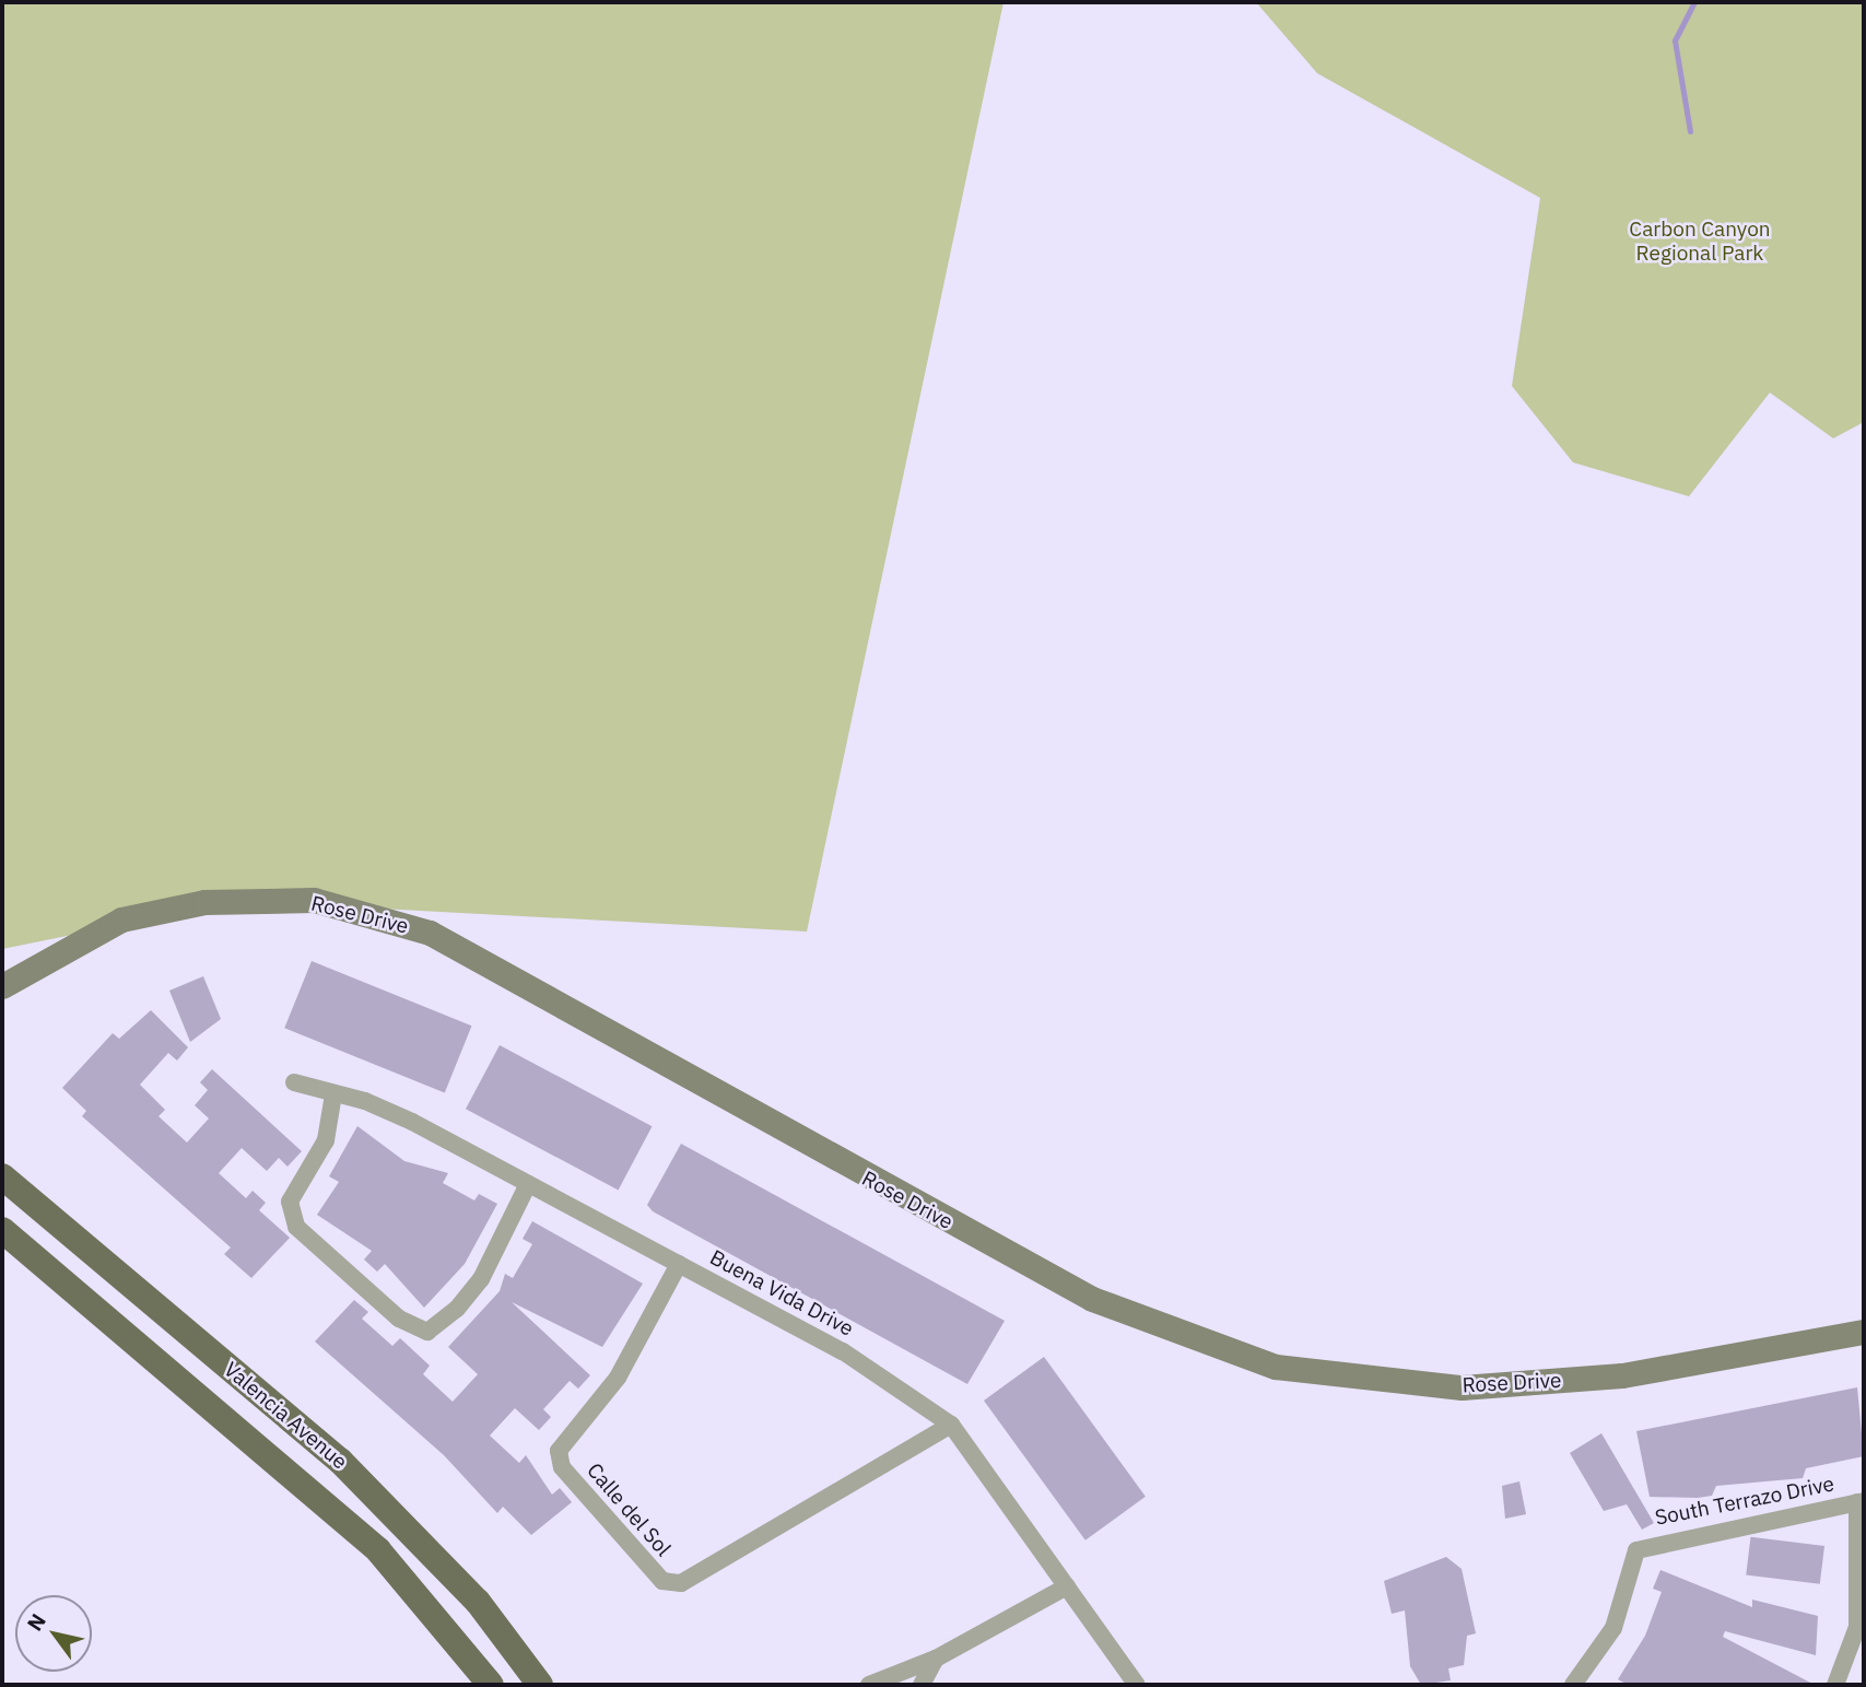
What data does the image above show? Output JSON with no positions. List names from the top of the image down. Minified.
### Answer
{"streets":{"main road":["Valencia Avenue"],"street":["Rose Drive","Buena Vida Drive","South Terrazo Drive","Calle del Sol"]},"crossings":[["Buena Vida Drive","Calle del Sol"]],"parks":["Carbon Canyon Regional Park"],"north":"top left"}
